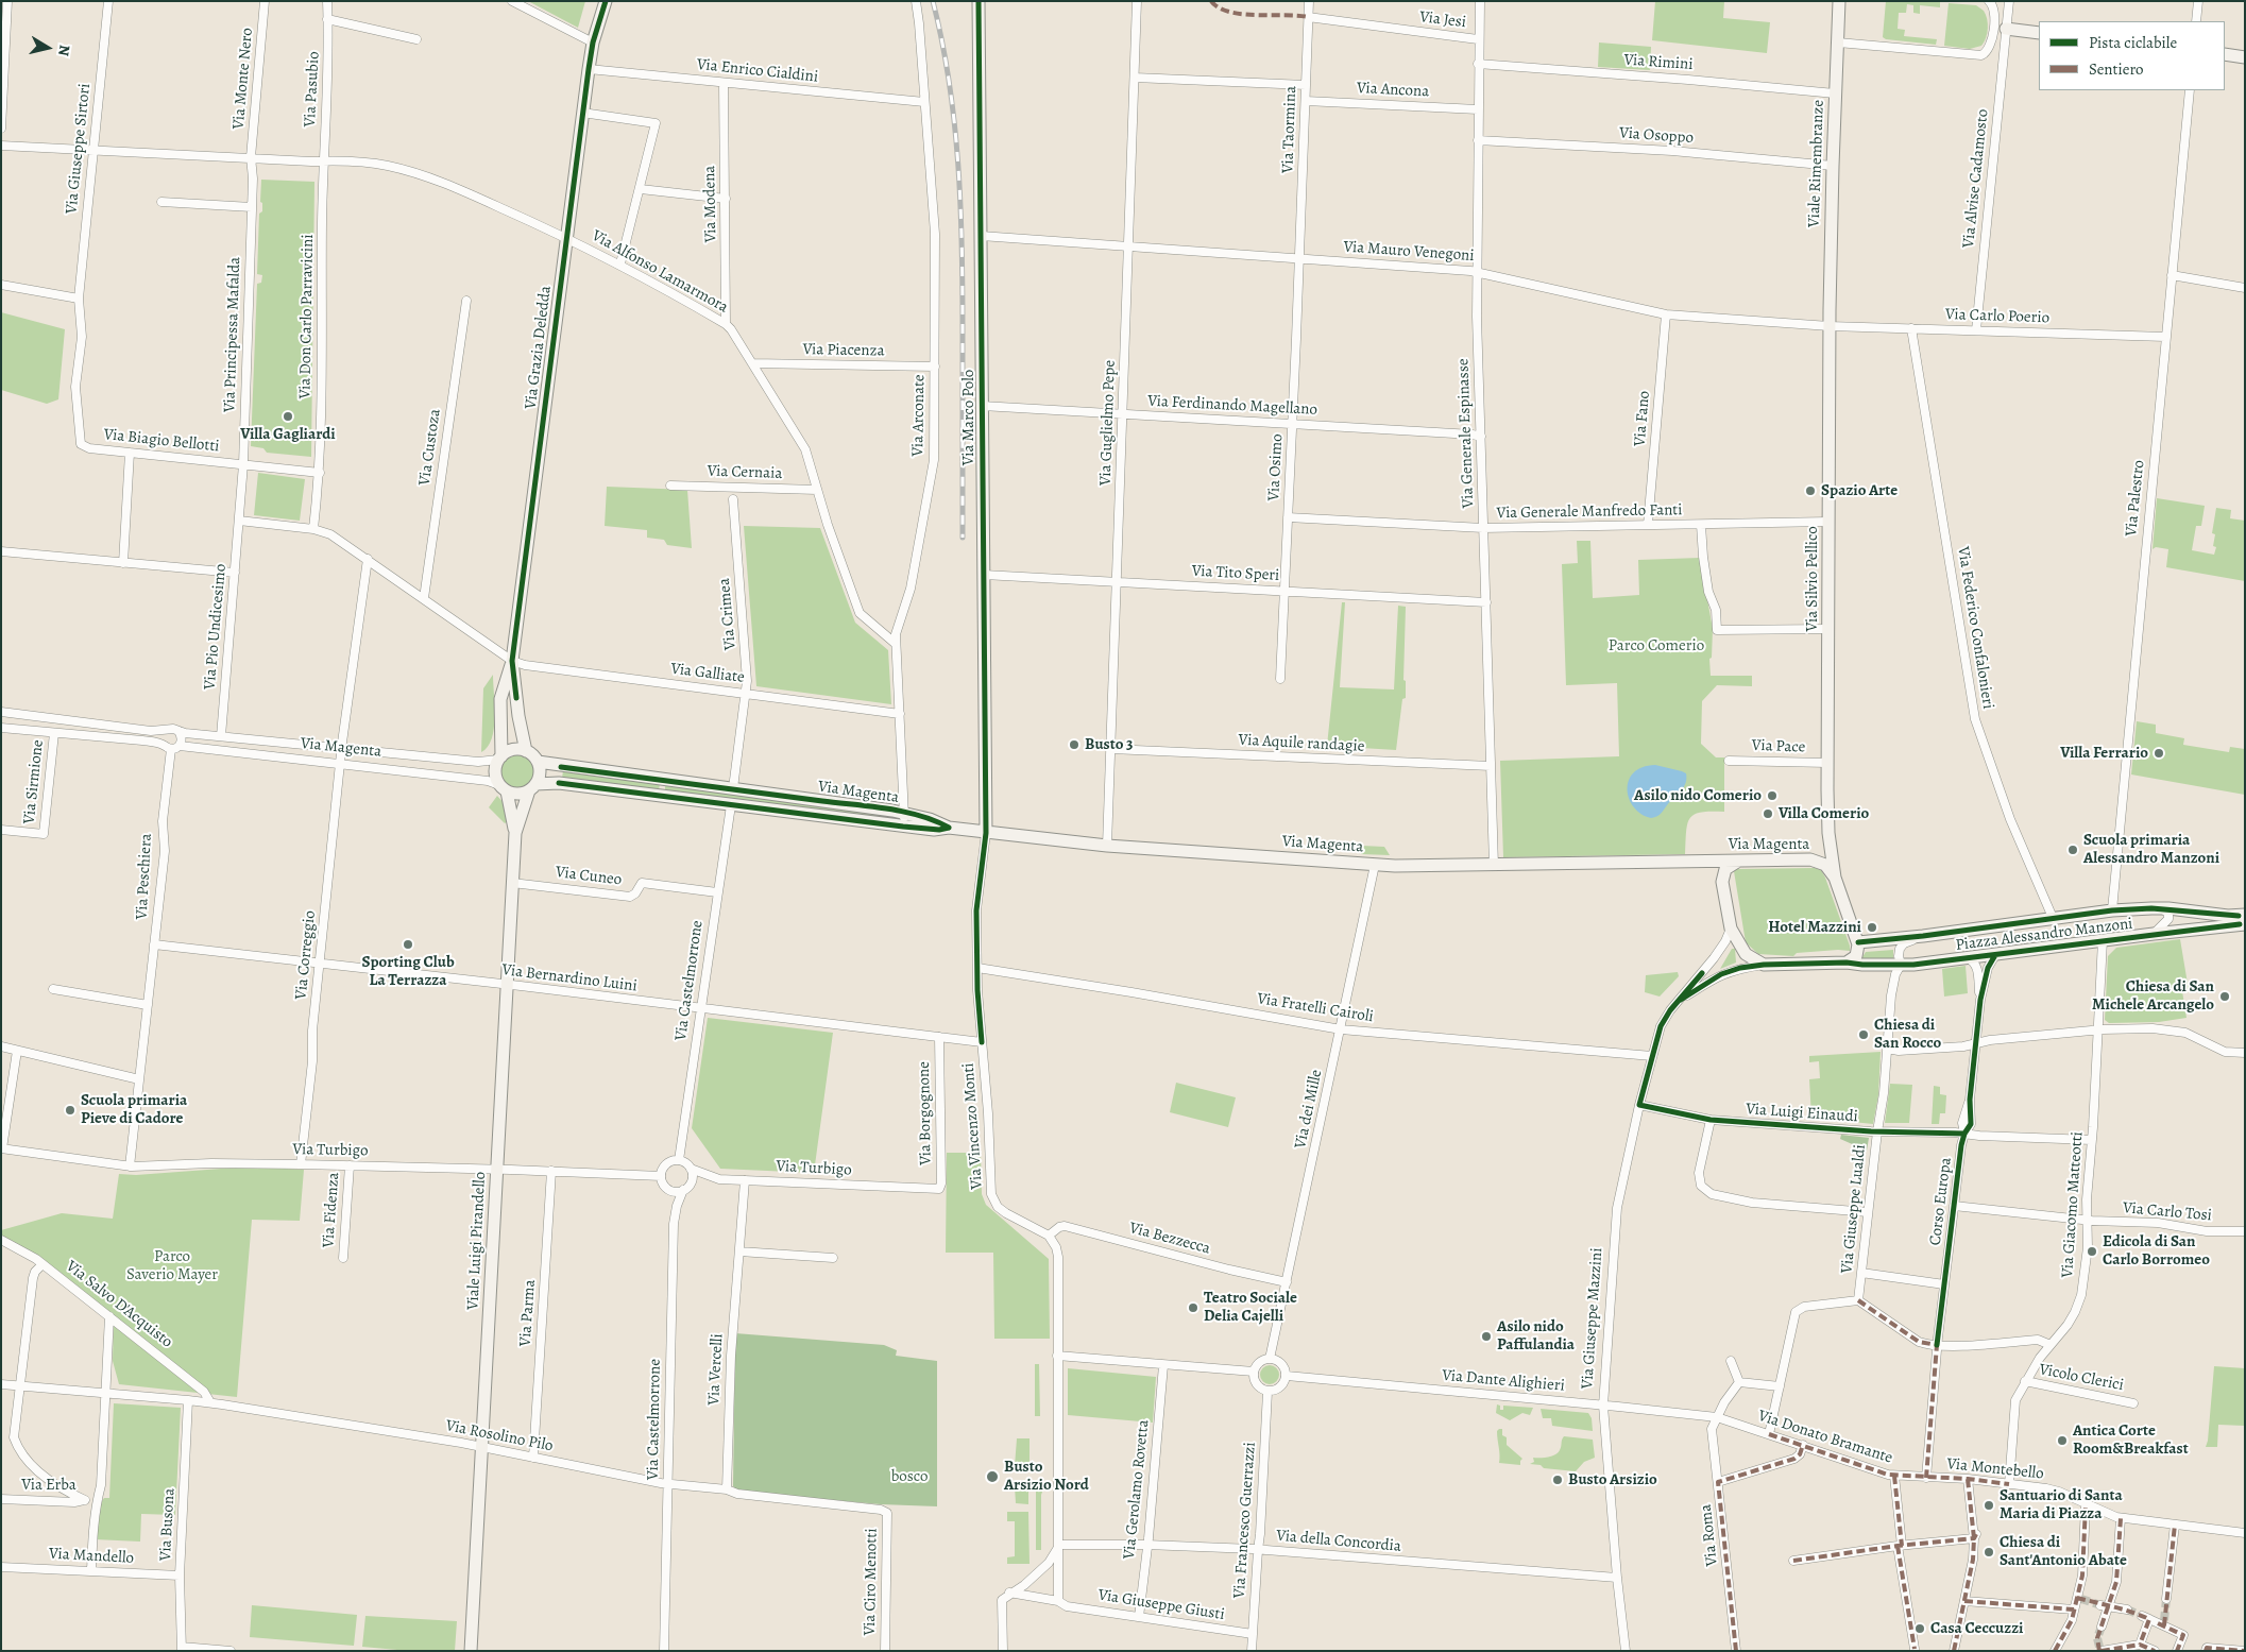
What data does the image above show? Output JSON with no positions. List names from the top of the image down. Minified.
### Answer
{"streets":{"street":["Via Jesi","Via Rimini","Via Enrico Cialdini","Via Monte Nero","Via Pasubio","Via Ancona","Via Taormina","Via Osoppo","Via Giuseppe Sirtori","Viale Rimembranze","Via Alvise Cadamosto","Via Modena","Via Mauro Venegoni","Via Alfonso Lamarmora","Via Don Carlo Parravicini","Via Carlo Poerio","Via Principessa Mafalda","Via Grazia Deledda","Via Piacenza","Via Ferdinando Magellano","Via Arconate","Via Marco Polo","Via Fano","Via Guglielmo Pepe","Via Generale Espinasse","Via Biagio Bellotti","Via Custoza","Via Osimo","Via Cernaia","Via Palestro","Via Generale Manfredo Fanti","Via Tito Speri","Via Silvio Pellico","Via Crimea","Via Pio Undicesimo","Via Federico Confalonieri","Via Galliate","Via Aquile randagie","Via Pace","Via Magenta","Via Sirmione","Via Peschiera","Via Cuneo","Piazza Alessandro Manzoni","Via Correggio","Via Bernardino Luini","Via Castelmorrone","Via Fratelli Cairoli","Via dei Mille","Via Borgognone","Via Luigi Einaudi","Via Vincenzo Monti","Via Turbigo","Corso Europa","Via Giacomo Matteotti","Via Giuseppe Lualdi","Via Fidenza","Via Carlo Tosi","Via Bezzecca","Viale Luigi Pirandello","Via Salvo D'Acquisto","Via Parma","Via Giuseppe Mazzini","Via Vercelli","Vicolo Clerici","Via Dante Alighieri","Via Rosolino Pilo","Via Donato Bramante","Via Montebello","Via Erba","Via Gerolamo Rovetta","Via Francesco Guerrazzi","Via Busona","Via Roma","Via della Concordia","Via Mandello","Via Ciro Menotti","Via Giuseppe Giusti"]},"crossings":[["Via Jesi","Via Taormina"],["Via Jesi","Via Generale Espinasse"],["Via Rimini","Viale Rimembranze"],["Via Rimini","Via Generale Espinasse"],["Via Enrico Cialdini","Via Modena"],["Via Enrico Cialdini","Via Grazia Deledda"],["Via Enrico Cialdini","Via Arconate"],["Via Monte Nero","Via Alfonso Lamarmora"],["Via Monte Nero","Via Principessa Mafalda"],["Via Pasubio","Via Alfonso Lamarmora"],["Via Pasubio","Via Don Carlo Parravicini"],["Via Ancona","Via Taormina"],["Via Ancona","Via Generale Espinasse"],["Via Taormina","Via Mauro Venegoni"],["Via Taormina","Via Osimo"],["Via Osoppo","Viale Rimembranze"],["Via Osoppo","Via Generale Espinasse"],["Via Giuseppe Sirtori","Via Biagio Bellotti"],["Viale Rimembranze","Via Mauro Venegoni"],["Viale Rimembranze","Via Carlo Poerio"],["Viale Rimembranze","Via Silvio Pellico"],["Via Alvise Cadamosto","Via Carlo Poerio"],["Via Modena","Via Alfonso Lamarmora"],["Via Mauro Venegoni","Via Carlo Poerio"],["Via Mauro Venegoni","Via Marco Polo"],["Via Mauro Venegoni","Via Fano"],["Via Mauro Venegoni","Via Guglielmo Pepe"],["Via Mauro Venegoni","Via Generale Espinasse"],["Via Mauro Venegoni","Via Osimo"],["Via Mauro Venegoni","Via Silvio Pellico"],["Via Alfonso Lamarmora","Via Don Carlo Parravicini"],["Via Alfonso Lamarmora","Via Principessa Mafalda"],["Via Alfonso Lamarmora","Via Grazia Deledda"],["Via Alfonso Lamarmora","Via Piacenza"],["Via Alfonso Lamarmora","Via Arconate"],["Via Alfonso Lamarmora","Via Cernaia"],["Via Don Carlo Parravicini","Via Biagio Bellotti"],["Via Carlo Poerio","Via Palestro"],["Via Carlo Poerio","Via Silvio Pellico"],["Via Carlo Poerio","Via Federico Confalonieri"],["Via Principessa Mafalda","Via Biagio Bellotti"],["Via Principessa Mafalda","Via Pio Undicesimo"],["Via Grazia Deledda","Via Galliate"],["Via Grazia Deledda","Via Magenta"],["Via Grazia Deledda","Viale Luigi Pirandello"],["Via Piacenza","Via Arconate"],["Via Ferdinando Magellano","Via Marco Polo"],["Via Ferdinando Magellano","Via Guglielmo Pepe"],["Via Ferdinando Magellano","Via Generale Espinasse"],["Via Ferdinando Magellano","Via Osimo"],["Via Arconate","Via Galliate"],["Via Arconate","Via Magenta"],["Via Marco Polo","Via Tito Speri"],["Via Marco Polo","Via Magenta"],["Via Marco Polo","Via Vincenzo Monti"],["Via Fano","Via Generale Manfredo Fanti"],["Via Guglielmo Pepe","Via Tito Speri"],["Via Guglielmo Pepe","Via Aquile randagie"],["Via Guglielmo Pepe","Via Magenta"],["Via Generale Espinasse","Via Generale Manfredo Fanti"],["Via Generale Espinasse","Via Tito Speri"],["Via Generale Espinasse","Via Aquile randagie"],["Via Generale Espinasse","Via Magenta"],["Via Osimo","Via Generale Manfredo Fanti"],["Via Osimo","Via Tito Speri"],["Via Palestro","Piazza Alessandro Manzoni"],["Via Generale Manfredo Fanti","Via Silvio Pellico"],["Via Silvio Pellico","Via Pace"],["Via Silvio Pellico","Via Magenta"],["Via Silvio Pellico","Piazza Alessandro Manzoni"],["Via Silvio Pellico","Via Giuseppe Mazzini"],["Via Crimea","Via Galliate"],["Via Crimea","Via Magenta"],["Via Pio Undicesimo","Via Magenta"],["Via Federico Confalonieri","Piazza Alessandro Manzoni"],["Via Magenta","Via Sirmione"],["Via Magenta","Via Peschiera"],["Via Magenta","Piazza Alessandro Manzoni"],["Via Magenta","Via Correggio"],["Via Magenta","Via Castelmorrone"],["Via Magenta","Via dei Mille"],["Via Magenta","Via Vincenzo Monti"],["Via Magenta","Viale Luigi Pirandello"],["Via Magenta","Via Giuseppe Mazzini"],["Via Peschiera","Via Bernardino Luini"],["Via Peschiera","Via Turbigo"],["Via Cuneo","Via Castelmorrone"],["Via Cuneo","Viale Luigi Pirandello"],["Piazza Alessandro Manzoni","Corso Europa"],["Piazza Alessandro Manzoni","Via Giacomo Matteotti"],["Piazza Alessandro Manzoni","Via Giuseppe Lualdi"],["Piazza Alessandro Manzoni","Via Giuseppe Mazzini"],["Via Correggio","Via Bernardino Luini"],["Via Correggio","Via Turbigo"],["Via Bernardino Luini","Via Castelmorrone"],["Via Bernardino Luini","Via Borgognone"],["Via Bernardino Luini","Via Vincenzo Monti"],["Via Bernardino Luini","Viale Luigi Pirandello"],["Via Castelmorrone","Via Turbigo"],["Via Castelmorrone","Via Rosolino Pilo"],["Via Fratelli Cairoli","Via dei Mille"],["Via Fratelli Cairoli","Via Vincenzo Monti"],["Via Fratelli Cairoli","Via Giuseppe Mazzini"],["Via dei Mille","Via Bezzecca"],["Via dei Mille","Via Dante Alighieri"],["Via dei Mille","Via Francesco Guerrazzi"],["Via Borgognone","Via Turbigo"],["Via Luigi Einaudi","Corso Europa"],["Via Luigi Einaudi","Via Giacomo Matteotti"],["Via Luigi Einaudi","Via Giuseppe Lualdi"],["Via Luigi Einaudi","Via Giuseppe Mazzini"],["Via Vincenzo Monti","Via Bezzecca"],["Via Turbigo","Via Fidenza"],["Via Turbigo","Viale Luigi Pirandello"],["Via Turbigo","Via Parma"],["Via Turbigo","Via Vercelli"],["Corso Europa","Via Carlo Tosi"],["Corso Europa","Via Donato Bramante"],["Corso Europa","Via Montebello"],["Via Giacomo Matteotti","Via Carlo Tosi"],["Via Giacomo Matteotti","Vicolo Clerici"],["Via Giacomo Matteotti","Via Montebello"],["Viale Luigi Pirandello","Via Rosolino Pilo"],["Via Salvo D'Acquisto","Via Rosolino Pilo"],["Via Parma","Via Rosolino Pilo"],["Via Giuseppe Mazzini","Via Dante Alighieri"],["Via Giuseppe Mazzini","Via della Concordia"],["Via Vercelli","Via Rosolino Pilo"],["Via Dante Alighieri","Via Donato Bramante"],["Via Dante Alighieri","Via Francesco Guerrazzi"],["Via Dante Alighieri","Via Roma"],["Via Rosolino Pilo","Via Busona"],["Via Rosolino Pilo","Via Ciro Menotti"],["Via Donato Bramante","Via Montebello"],["Via Donato Bramante","Via Roma"],["Via Gerolamo Rovetta","Via della Concordia"],["Via Gerolamo Rovetta","Via Giuseppe Giusti"],["Via Francesco Guerrazzi","Via della Concordia"],["Via Francesco Guerrazzi","Via Giuseppe Giusti"],["Via Busona","Via Mandello"]],"parks":["Parco Comerio","Parco Saverio Mayer","bosco"],"places":["Villa Gagliardi","Spazio Arte","Busto 3","Villa Ferrario","Asilo nido Comerio","Villa Comerio","Scuola primaria Alessandro Manzoni","Hotel Mazzini","Sporting Club La Terrazza","Chiesa di San Michele Arcangelo","Chiesa di San Rocco","Scuola primaria Pieve di Cadore","Edicola di San Carlo Borromeo","Teatro Sociale Delia Cajelli","Asilo nido Paffulandia","Antica Corte Room&Breakfast","Busto Arsizio Nord","Busto Arsizio","Santuario di Santa Maria di Piazza","Chiesa di Sant'Antonio Abate","Casa Ceccuzzi"],"legend":["Pista ciclabile","Sentiero"],"north":"right"}
